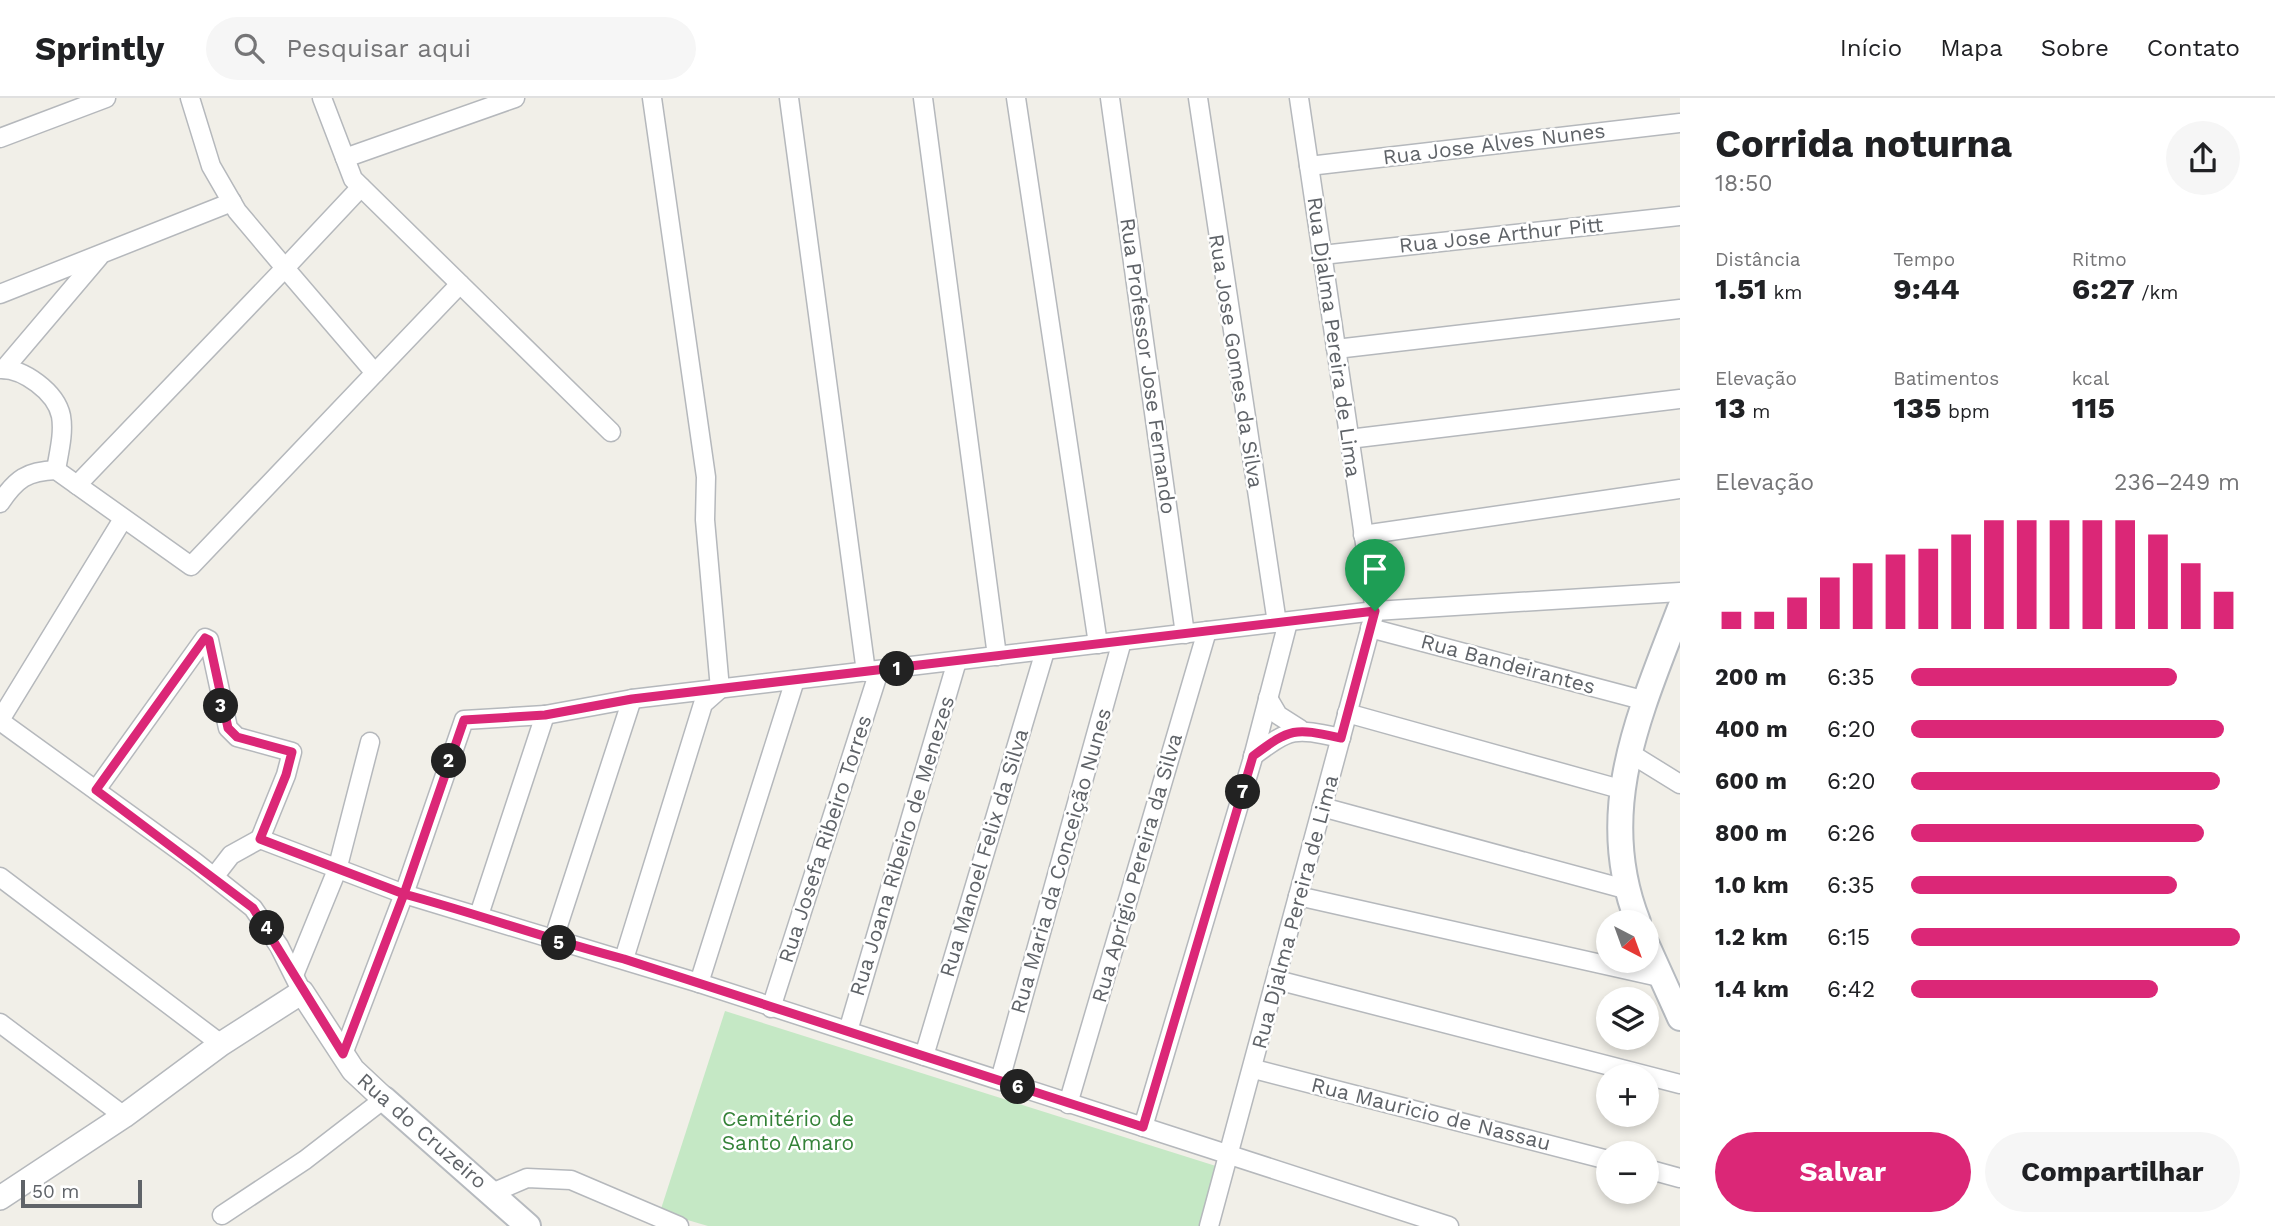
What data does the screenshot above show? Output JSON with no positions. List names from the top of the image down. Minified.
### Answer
{"streets":{"main road":["Rua do Cruzeiro"],"street":["Rua Jose Alves Nunes","Rua Jose Arthur Pitt","Rua Djalma Pereira de Lima","Rua Jose Gomes da Silva","Rua Professor Jose Fernando","Rua Bandeirantes","Rua Josefa Ribeiro Torres","Rua Joana Ribeiro de Menezes","Rua Manoel Felix da Silva","Rua Maria da Conceição Nunes","Rua Aprigio Pereira da Silva","Rua Mauricio de Nassau"]},"crossings":[["Rua Jose Alves Nunes","Rua Djalma Pereira de Lima"],["Rua Jose Arthur Pitt","Rua Djalma Pereira de Lima"],["Rua Djalma Pereira de Lima","Rua Bandeirantes"],["Rua Djalma Pereira de Lima","Rua Mauricio de Nassau"]],"parks":["Cemitério de Santo Amaro"],"scale_bar":"50 m","north":"bottom right","page":{"header":"Sprintly","search":"Pesquisar aqui","nav":["Início","Mapa","Sobre","Contato"],"heading":["Corrida noturna","18:50"],"stats":[["Distância","1.51 km"],["Tempo","9:44"],["Ritmo","6:27 /km"],["Elevação","13 m"],["Batimentos","135 bpm"],["kcal","115"]],"chart":["Elevação","236–249 m"],"pins":["1","3","2","7","4","5","6"],"list":[{"name":"200 m","note":"6:35"},{"name":"400 m","note":"6:20"},{"name":"600 m","note":"6:20"},{"name":"800 m","note":"6:26"},{"name":"1.0 km","note":"6:35"},{"name":"1.2 km","note":"6:15"},{"name":"1.4 km","note":"6:42"}],"map_buttons":["+","−"],"buttons":["Salvar","Compartilhar"],"scale":"50 m"}}
